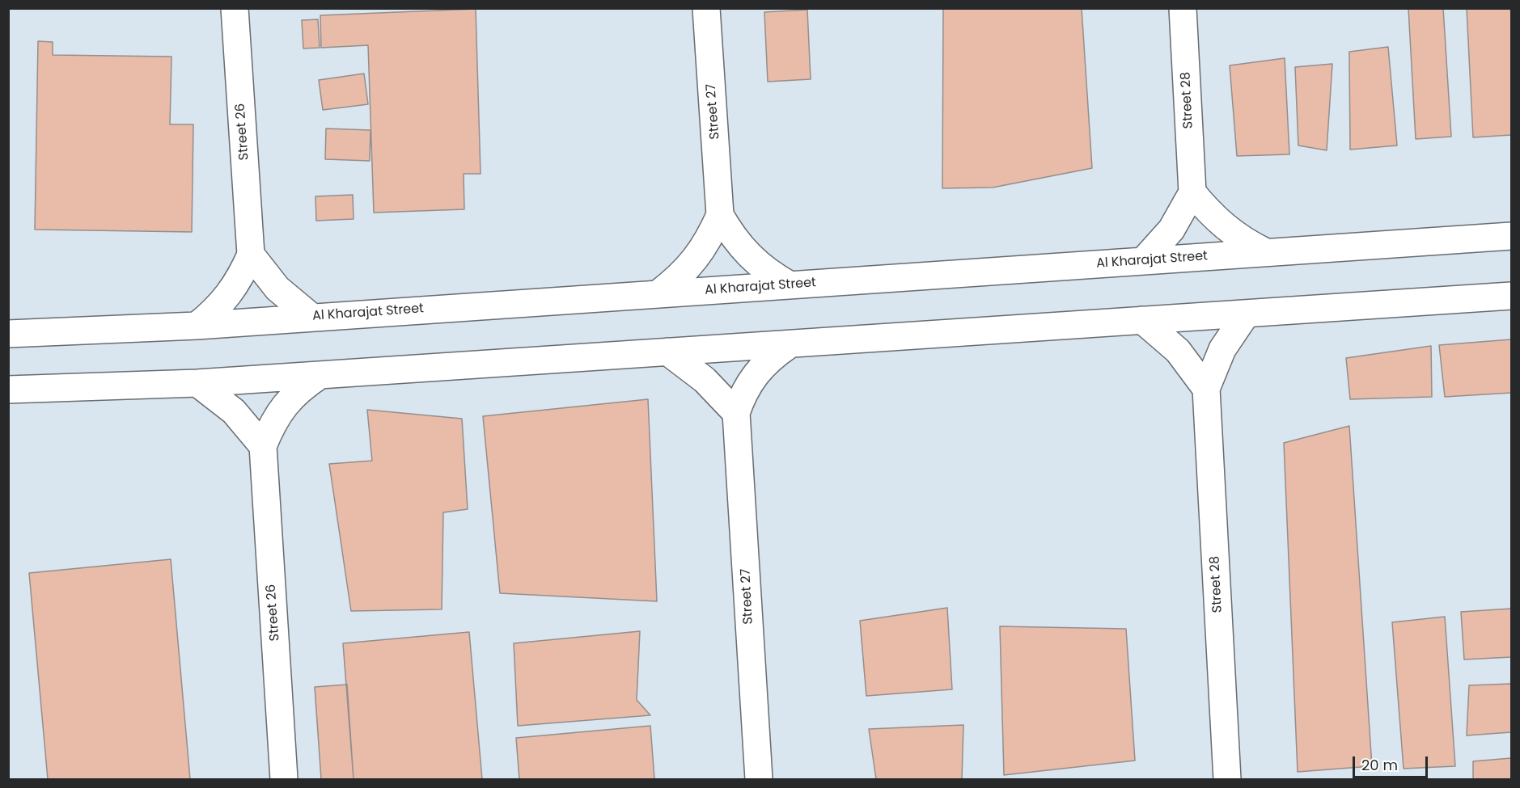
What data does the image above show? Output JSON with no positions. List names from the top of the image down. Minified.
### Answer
{"streets":{"street":["Street 28","Street 27","Street 26","Al Kharajat Street"]},"crossings":[["Street 27","Al Kharajat Street"],["Street 26","Al Kharajat Street"]],"scale_bar":"20 m"}
